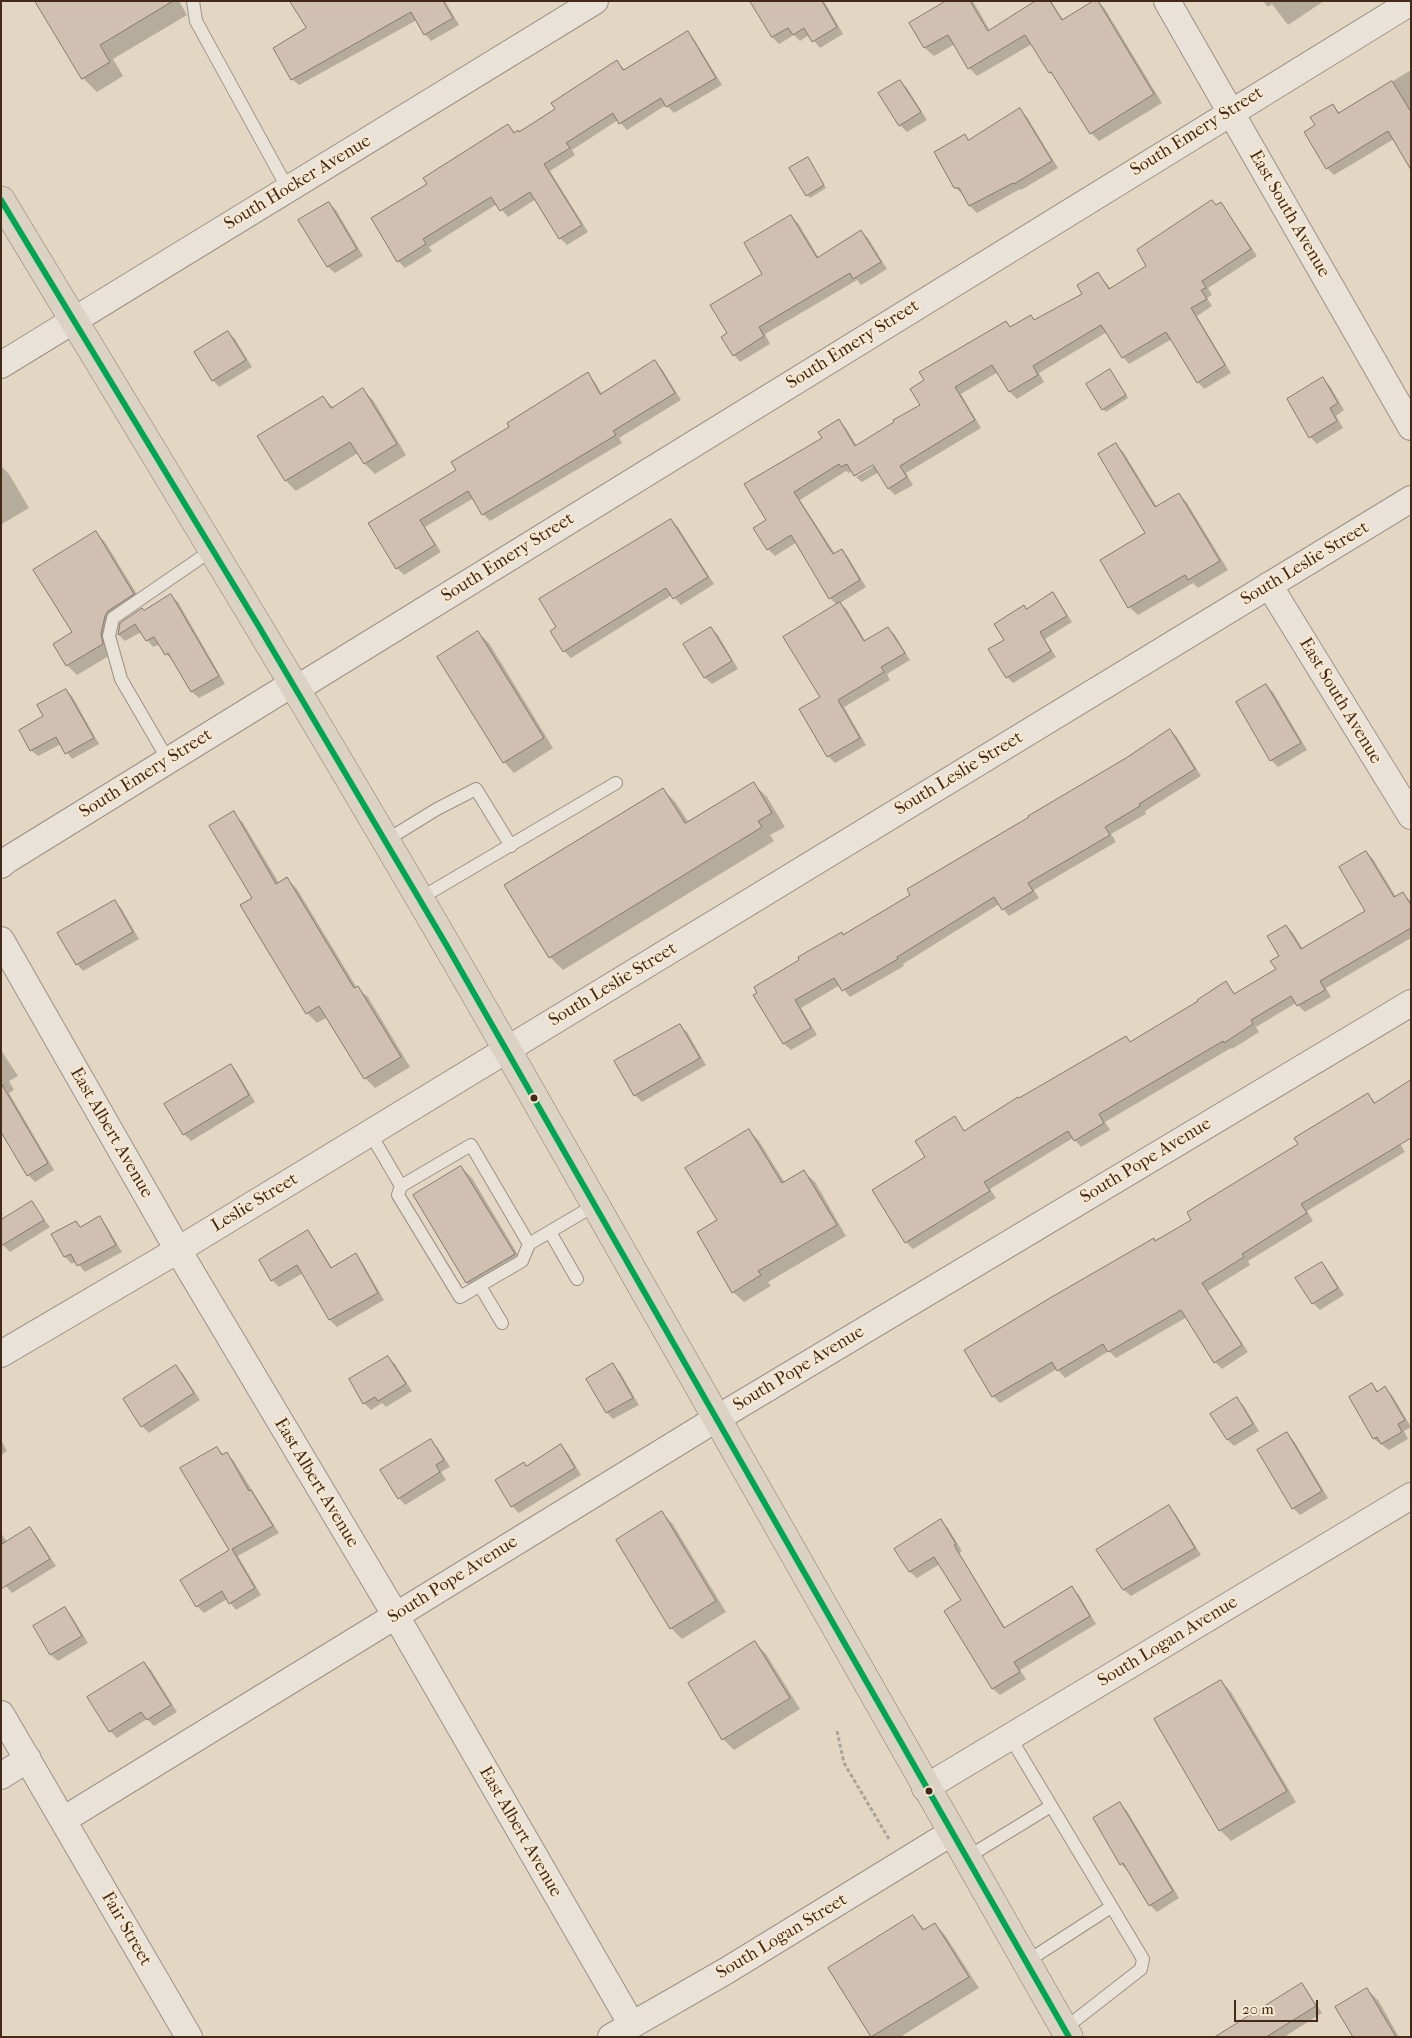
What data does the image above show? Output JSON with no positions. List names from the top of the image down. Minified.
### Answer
{"streets":{"street":["South Emery Street","South Hocker Avenue","East South Avenue","South Leslie Street","East Albert Avenue","South Pope Avenue","Leslie Street","South Logan Avenue","Fair Street","South Logan Street"]},"crossings":[["South Emery Street","East South Avenue"],["East South Avenue","South Leslie Street"],["South Leslie Street","Leslie Street"],["East Albert Avenue","South Pope Avenue"],["East Albert Avenue","Leslie Street"],["East Albert Avenue","South Logan Street"],["South Pope Avenue","Fair Street"]],"scale_bar":"20 m"}
